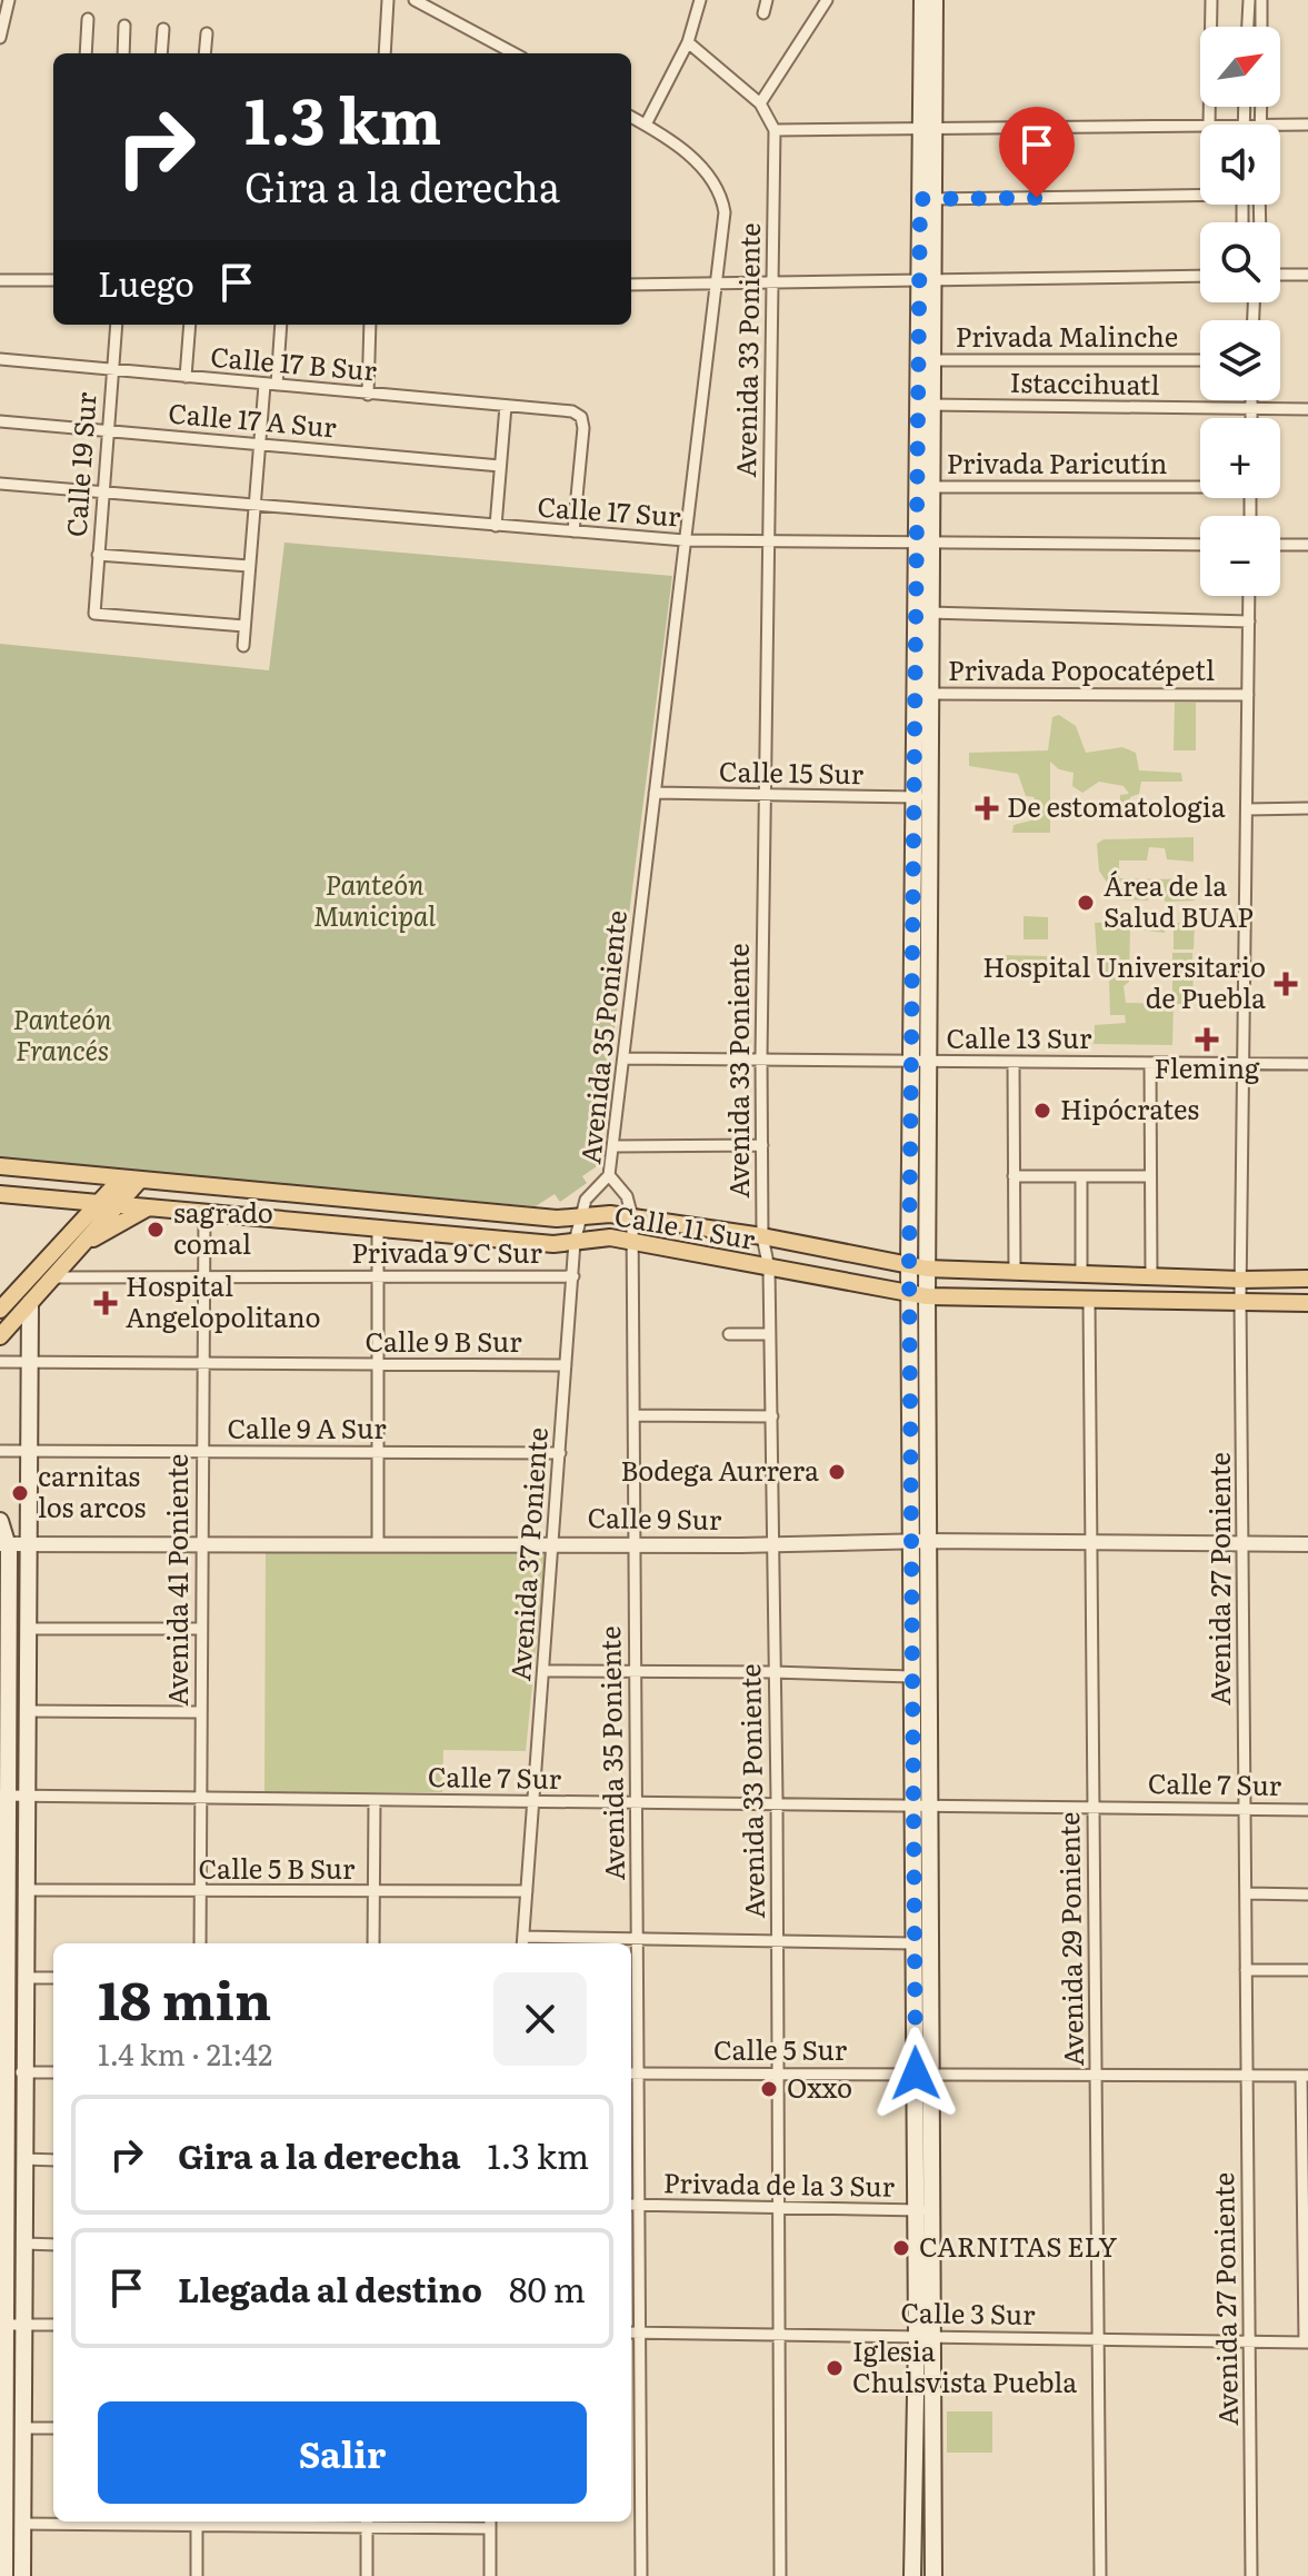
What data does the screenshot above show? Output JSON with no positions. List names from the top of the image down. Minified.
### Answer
{"streets":{"main road":["Calle 11 Sur"],"street":["Privada Malinche","Avenida 33 Poniente","Calle 17 B Sur","Istaccihuatl","Calle 17 A Sur","Calle 19 Sur","Privada Paricutín","Calle 17 Sur","Privada Popocatépetl","Calle 15 Sur","Avenida 35 Poniente","Calle 13 Sur","Privada 9 C Sur","Calle 9 B Sur","Calle 9 A Sur","Calle 9 Sur","Avenida 37 Poniente","Avenida 27 Poniente","Avenida 41 Poniente","Calle 7 Sur","Calle 5 B Sur","Avenida 29 Poniente","Calle 5 Sur","Privada de la 3 Sur","Calle 3 Sur"]},"crossings":[["Avenida 33 Poniente","Calle 17 Sur"],["Avenida 33 Poniente","Calle 15 Sur"],["Avenida 33 Poniente","Calle 13 Sur"],["Avenida 33 Poniente","Calle 11 Sur"],["Avenida 33 Poniente","Calle 9 Sur"],["Avenida 33 Poniente","Calle 7 Sur"],["Avenida 33 Poniente","Calle 5 Sur"],["Avenida 33 Poniente","Privada de la 3 Sur"],["Avenida 33 Poniente","Calle 3 Sur"],["Calle 17 B Sur","Calle 19 Sur"],["Calle 17 B Sur","Calle 17 Sur"],["Calle 17 A Sur","Calle 19 Sur"],["Calle 19 Sur","Calle 17 Sur"],["Calle 17 Sur","Avenida 35 Poniente"],["Privada Popocatépetl","Avenida 27 Poniente"],["Calle 15 Sur","Avenida 35 Poniente"],["Avenida 35 Poniente","Calle 13 Sur"],["Avenida 35 Poniente","Calle 11 Sur"],["Avenida 35 Poniente","Calle 9 Sur"],["Avenida 35 Poniente","Avenida 37 Poniente"],["Avenida 35 Poniente","Calle 7 Sur"],["Avenida 35 Poniente","Calle 5 Sur"],["Avenida 35 Poniente","Privada de la 3 Sur"],["Avenida 35 Poniente","Calle 3 Sur"],["Calle 13 Sur","Avenida 27 Poniente"],["Calle 11 Sur","Avenida 37 Poniente"],["Calle 11 Sur","Avenida 27 Poniente"],["Calle 11 Sur","Avenida 41 Poniente"],["Calle 11 Sur","Avenida 29 Poniente"],["Privada 9 C Sur","Avenida 37 Poniente"],["Privada 9 C Sur","Avenida 41 Poniente"],["Calle 9 B Sur","Avenida 37 Poniente"],["Calle 9 B Sur","Avenida 41 Poniente"],["Calle 9 A Sur","Avenida 37 Poniente"],["Calle 9 A Sur","Avenida 41 Poniente"],["Calle 9 Sur","Avenida 37 Poniente"],["Calle 9 Sur","Avenida 27 Poniente"],["Calle 9 Sur","Avenida 41 Poniente"],["Calle 9 Sur","Avenida 29 Poniente"],["Avenida 37 Poniente","Calle 7 Sur"],["Avenida 37 Poniente","Calle 5 B Sur"],["Avenida 27 Poniente","Calle 7 Sur"],["Avenida 27 Poniente","Calle 5 Sur"],["Avenida 27 Poniente","Calle 3 Sur"],["Avenida 41 Poniente","Calle 7 Sur"],["Avenida 41 Poniente","Calle 5 B Sur"],["Calle 7 Sur","Avenida 29 Poniente"],["Avenida 29 Poniente","Calle 5 Sur"],["Avenida 29 Poniente","Calle 3 Sur"]],"parks":["Panteón Municipal","Panteón Francés"],"places":{"health":["De estomatologia","Hospital Universitario de Puebla","Fleming","Hospital Angelopolitano"],"other":["Área de la Salud BUAP","Hipócrates","sagrado comal","Bodega Aurrera","carnitas los arcos","Oxxo","CARNITAS ELY","Iglesia Chulsvista Puebla"]},"north":"top right","page":{"map_buttons":["+","−"],"turn":["1.3 km","Gira a la derecha"],"then":"Luego","heading":["18 min","1.4 km · 21:42"],"list":[{"name":"Gira a la derecha","value":"1.3 km"},{"name":"Llegada al destino","value":"80 m"}],"buttons":"Salir"}}
